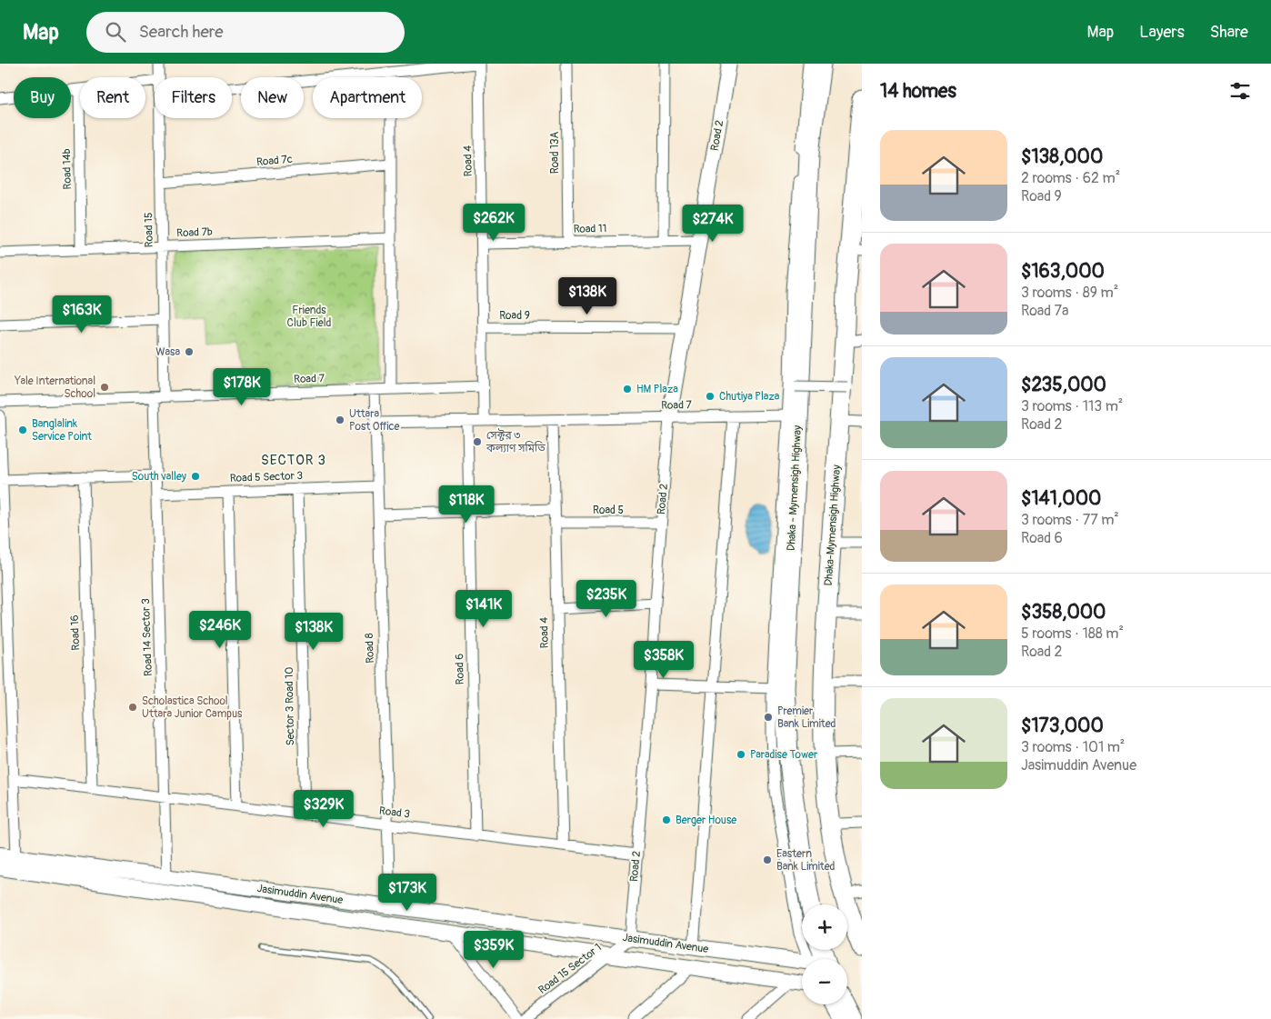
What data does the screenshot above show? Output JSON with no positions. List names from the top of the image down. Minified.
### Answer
{"streets":{"highway":["Dhaka - Mymensigh Highway","Dhaka-Mymensigh Highway"],"street":["Road 2","Road 13A","Road 7c","Road 4","Road 14b","Road 11","Road 15","Road 7b","Road 9","Road 7","Road 5 Sector 3","Road 5","Road 16","Road 14 Sector 3","Road 8","Road 6","Sector 3 Road 10","Road 3","Jasimuddin Avenue","Road 15 Sector 1"]},"crossings":[["Road 2","Road 11"],["Road 2","Road 9"],["Road 2","Road 7"],["Road 2","Road 5"],["Road 2","Road 3"],["Road 2","Jasimuddin Avenue"],["Road 2","Road 15 Sector 1"],["Road 13A","Road 11"],["Road 7c","Road 15"],["Road 4","Road 11"],["Road 4","Road 9"],["Road 4","Road 7"],["Road 4","Road 5"],["Road 4","Road 3"],["Road 14b","Road 7b"],["Road 15","Road 7b"],["Road 15","Road 7"],["Road 15","Road 14 Sector 3"],["Road 7","Road 14 Sector 3"],["Road 7","Road 8"],["Road 7","Road 6"],["Road 5 Sector 3","Road 14 Sector 3"],["Road 5 Sector 3","Road 8"],["Road 5 Sector 3","Sector 3 Road 10"],["Road 16","Road 3"],["Road 14 Sector 3","Road 3"],["Road 14 Sector 3","Jasimuddin Avenue"],["Road 8","Road 3"],["Road 8","Jasimuddin Avenue"],["Road 6","Road 3"],["Sector 3 Road 10","Road 3"],["Jasimuddin Avenue","Road 15 Sector 1"]],"districts":["SECTOR 3"],"parks":["Friends Club Field"],"places":["Wasa","Yale International School","HM Plaza","Chutiya Plaza","Uttara Post Office","Banglalink Service Point","সেক্টর ৩ কল্যাণ সমিতি","South valley","Scholastica School Uttara Junior Campus","Premier Bank Limited","Paradise Tower","Berger House","Eastern Bank Limited"],"page":{"header":"Map","search":"Search here","nav":["Map","Layers","Share"],"heading":"14 homes","chip":["Buy","Rent","Filters","New","Apartment"],"list":[{"name":"$138,000","note":"2 rooms · 62 m² · Road 9"},{"name":"$163,000","note":"3 rooms · 89 m² · Road 7a"},{"name":"$235,000","note":"3 rooms · 113 m² · Road 2"},{"name":"$141,000","note":"3 rooms · 77 m² · Road 6"},{"name":"$358,000","note":"5 rooms · 188 m² · Road 2"},{"name":"$173,000","note":"3 rooms · 101 m² · Jasimuddin Avenue"}],"price":["$262K","$274K","$138K","$163K","$178K","$118K","$235K","$141K","$246K","$138K","$358K","$329K","$173K","$359K"],"map_buttons":["+","−"]}}
